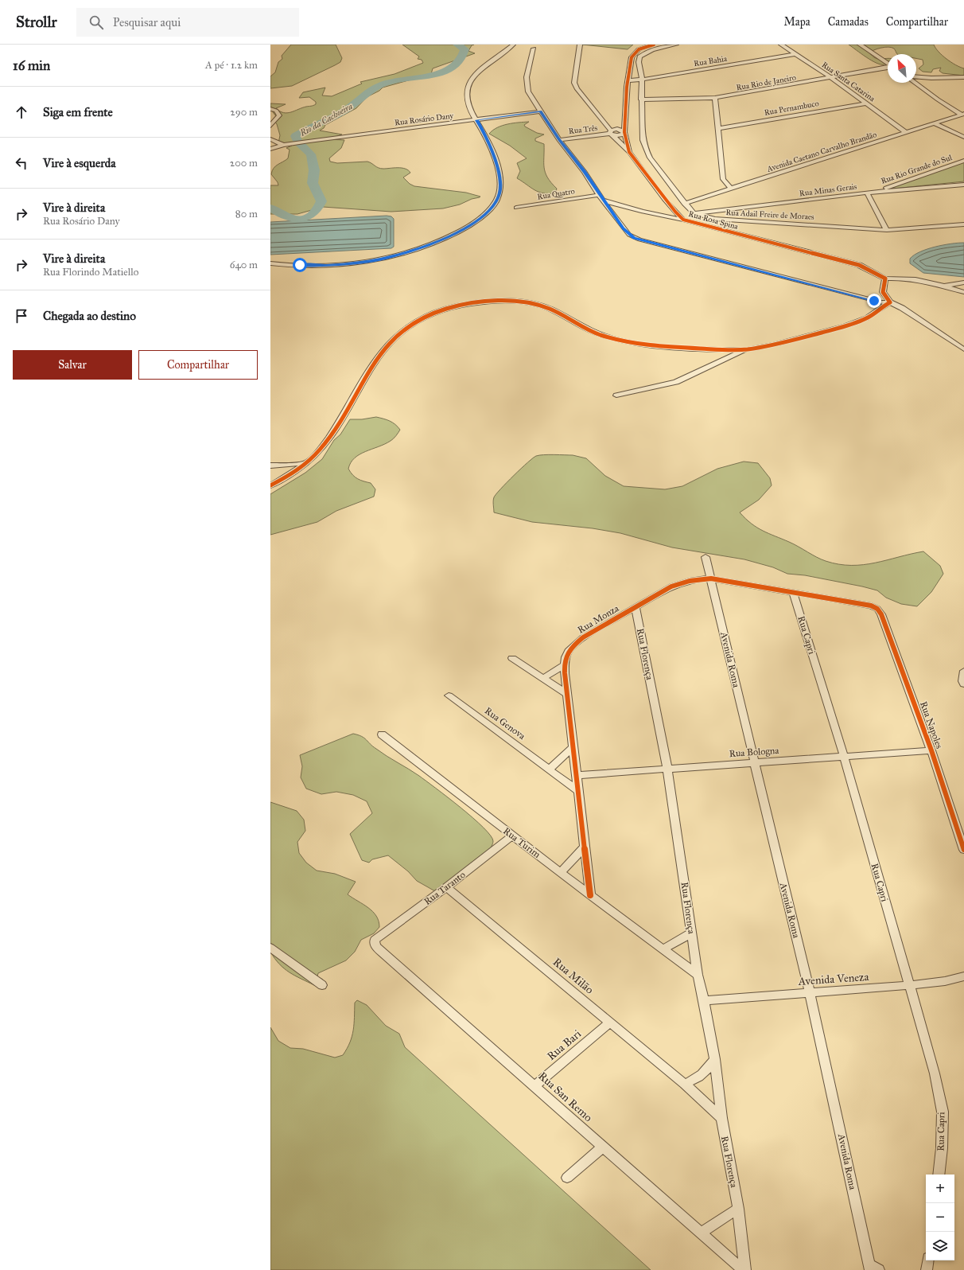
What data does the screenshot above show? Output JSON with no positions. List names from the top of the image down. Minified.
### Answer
{"streets":{"street":["Rua Bahia","Rua Santa Catarina","Rua Rio de Janeiro","Rua Pernambuco","Rua Rosário Dany","Rua Três","Avenida Caetano Carvalho Brandão","Rua Rio Grande do Sul","Rua Minas Gerais","Rua Quatro","Rua Adail Freire de Moraes","Rua Rosa Spina","Rua Monza","Rua Capri","Rua Florença","Avenida Roma","Rua Genova","Rua Napoles","Rua Bologna","Rua Turim","Rua Taranto","Rua Milão","Avenida Veneza","Rua Bari","Rua San Remo"]},"crossings":[["Rua Bahia","Rua Santa Catarina"],["Rua Bahia","Rua Rosa Spina"],["Rua Santa Catarina","Rua Rio de Janeiro"],["Rua Santa Catarina","Rua Pernambuco"],["Rua Santa Catarina","Avenida Caetano Carvalho Brandão"],["Rua Três","Rua Rosa Spina"],["Rua Rio Grande do Sul","Rua Minas Gerais"],["Rua Minas Gerais","Rua Adail Freire de Moraes"],["Rua Monza","Rua Capri"],["Rua Monza","Rua Florença"],["Rua Monza","Avenida Roma"],["Rua Monza","Rua Genova"],["Rua Monza","Rua Napoles"],["Rua Monza","Rua Bologna"],["Rua Monza","Rua Turim"],["Rua Capri","Rua Bologna"],["Rua Capri","Avenida Veneza"],["Rua Florença","Rua Bologna"],["Rua Florença","Rua Turim"],["Rua Florença","Rua Milão"],["Rua Florença","Avenida Veneza"],["Rua Florença","Rua San Remo"],["Avenida Roma","Rua Bologna"],["Avenida Roma","Avenida Veneza"],["Rua Napoles","Rua Bologna"],["Rua Turim","Rua Taranto"],["Rua Taranto","Rua Milão"],["Rua Taranto","Rua San Remo"],["Rua Milão","Rua Bari"],["Rua Bari","Rua San Remo"]],"water":["Rio da Cachoeira"],"north":"top left","page":{"header":"Strollr","search":"Pesquisar aqui","nav":["Mapa","Camadas","Compartilhar"],"heading":["16 min","A pé · 1.2 km"],"list":[["Siga em frente","290 m"],["Vire à esquerda","200 m"],["Vire à direita","Rua Rosário Dany","80 m"],["Vire à direita","Rua Florindo Matiello","640 m"],"Chegada ao destino"],"buttons":["Salvar","Compartilhar"],"map_buttons":["+","−"]}}
